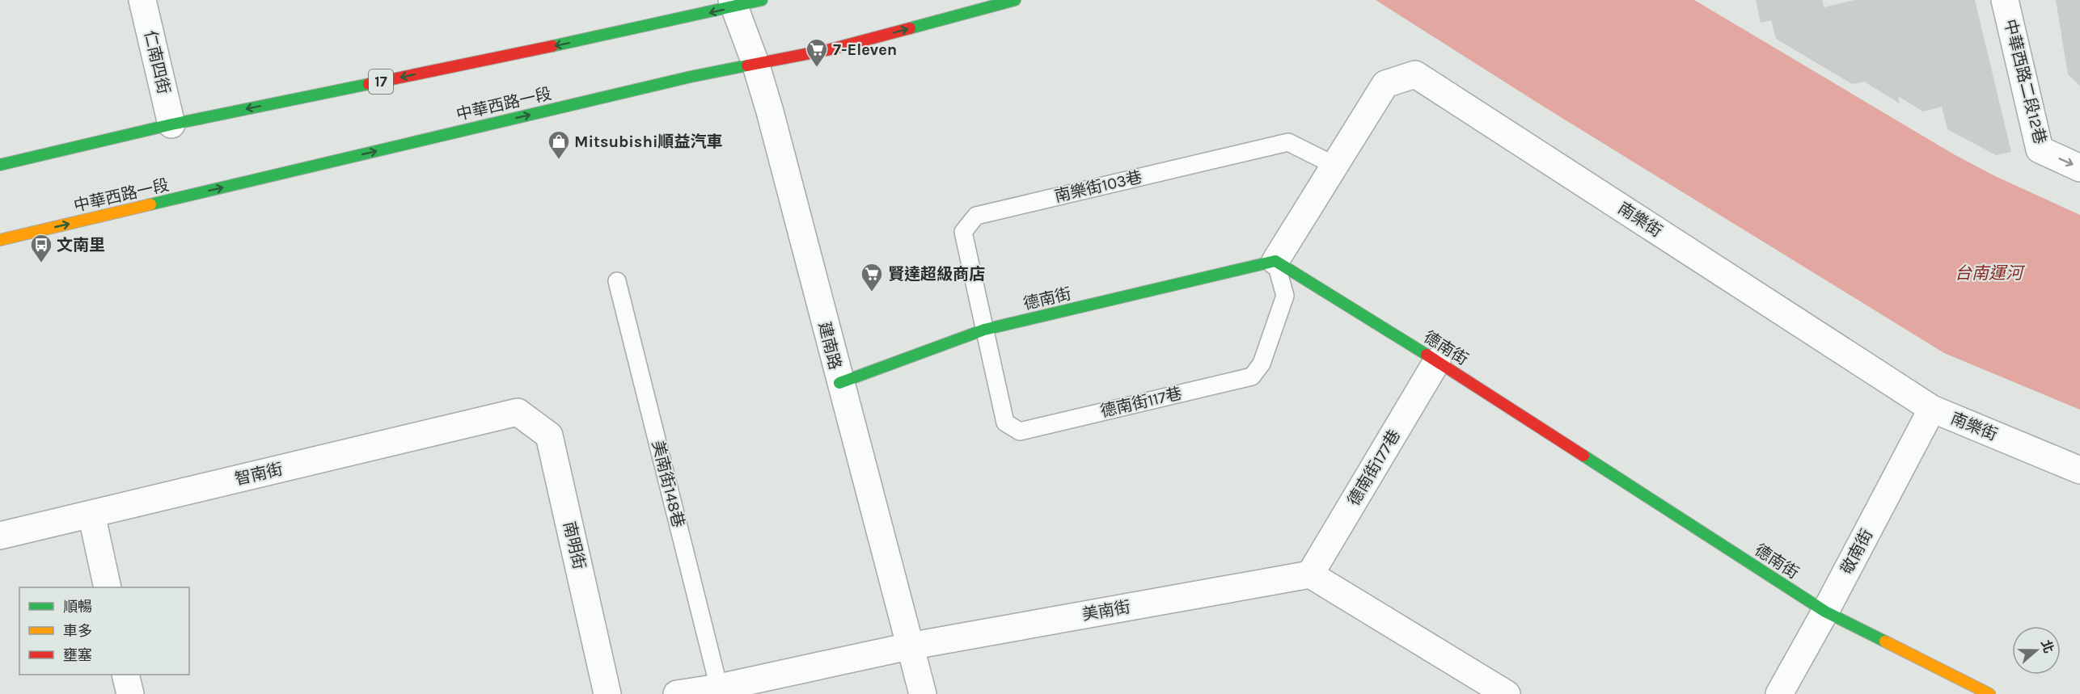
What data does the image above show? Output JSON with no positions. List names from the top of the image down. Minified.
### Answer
{"streets":{"main road":["17","中華西路一段","德南街"],"street":["仁南四街","中華西路二段12巷","南樂街","建南路","德南街177巷","智南街","南明街","敬南街","美南街"],"lane":["南樂街103巷","德南街117巷","美南街148巷"]},"crossings":[["仁南四街","17"],["17","建南路"],["中華西路一段","建南路"],["南樂街103巷","南樂街"],["南樂街103巷","德南街"],["南樂街103巷","德南街117巷"],["南樂街","德南街"],["南樂街","德南街117巷"],["南樂街","敬南街"],["德南街","建南路"],["德南街","德南街117巷"],["德南街","德南街177巷"],["德南街","敬南街"],["建南路","美南街"],["德南街177巷","美南街"],["智南街","南明街"],["美南街148巷","美南街"]],"one_way":["中華西路二段12巷"],"water":["台南運河"],"places":{"supermarket":["7-Eleven","賢達超級商店"],"shop":["Mitsubishi順益汽車"],"bus stop":["文南里"]},"legend":["順暢","車多","壅塞"],"north":"right"}
